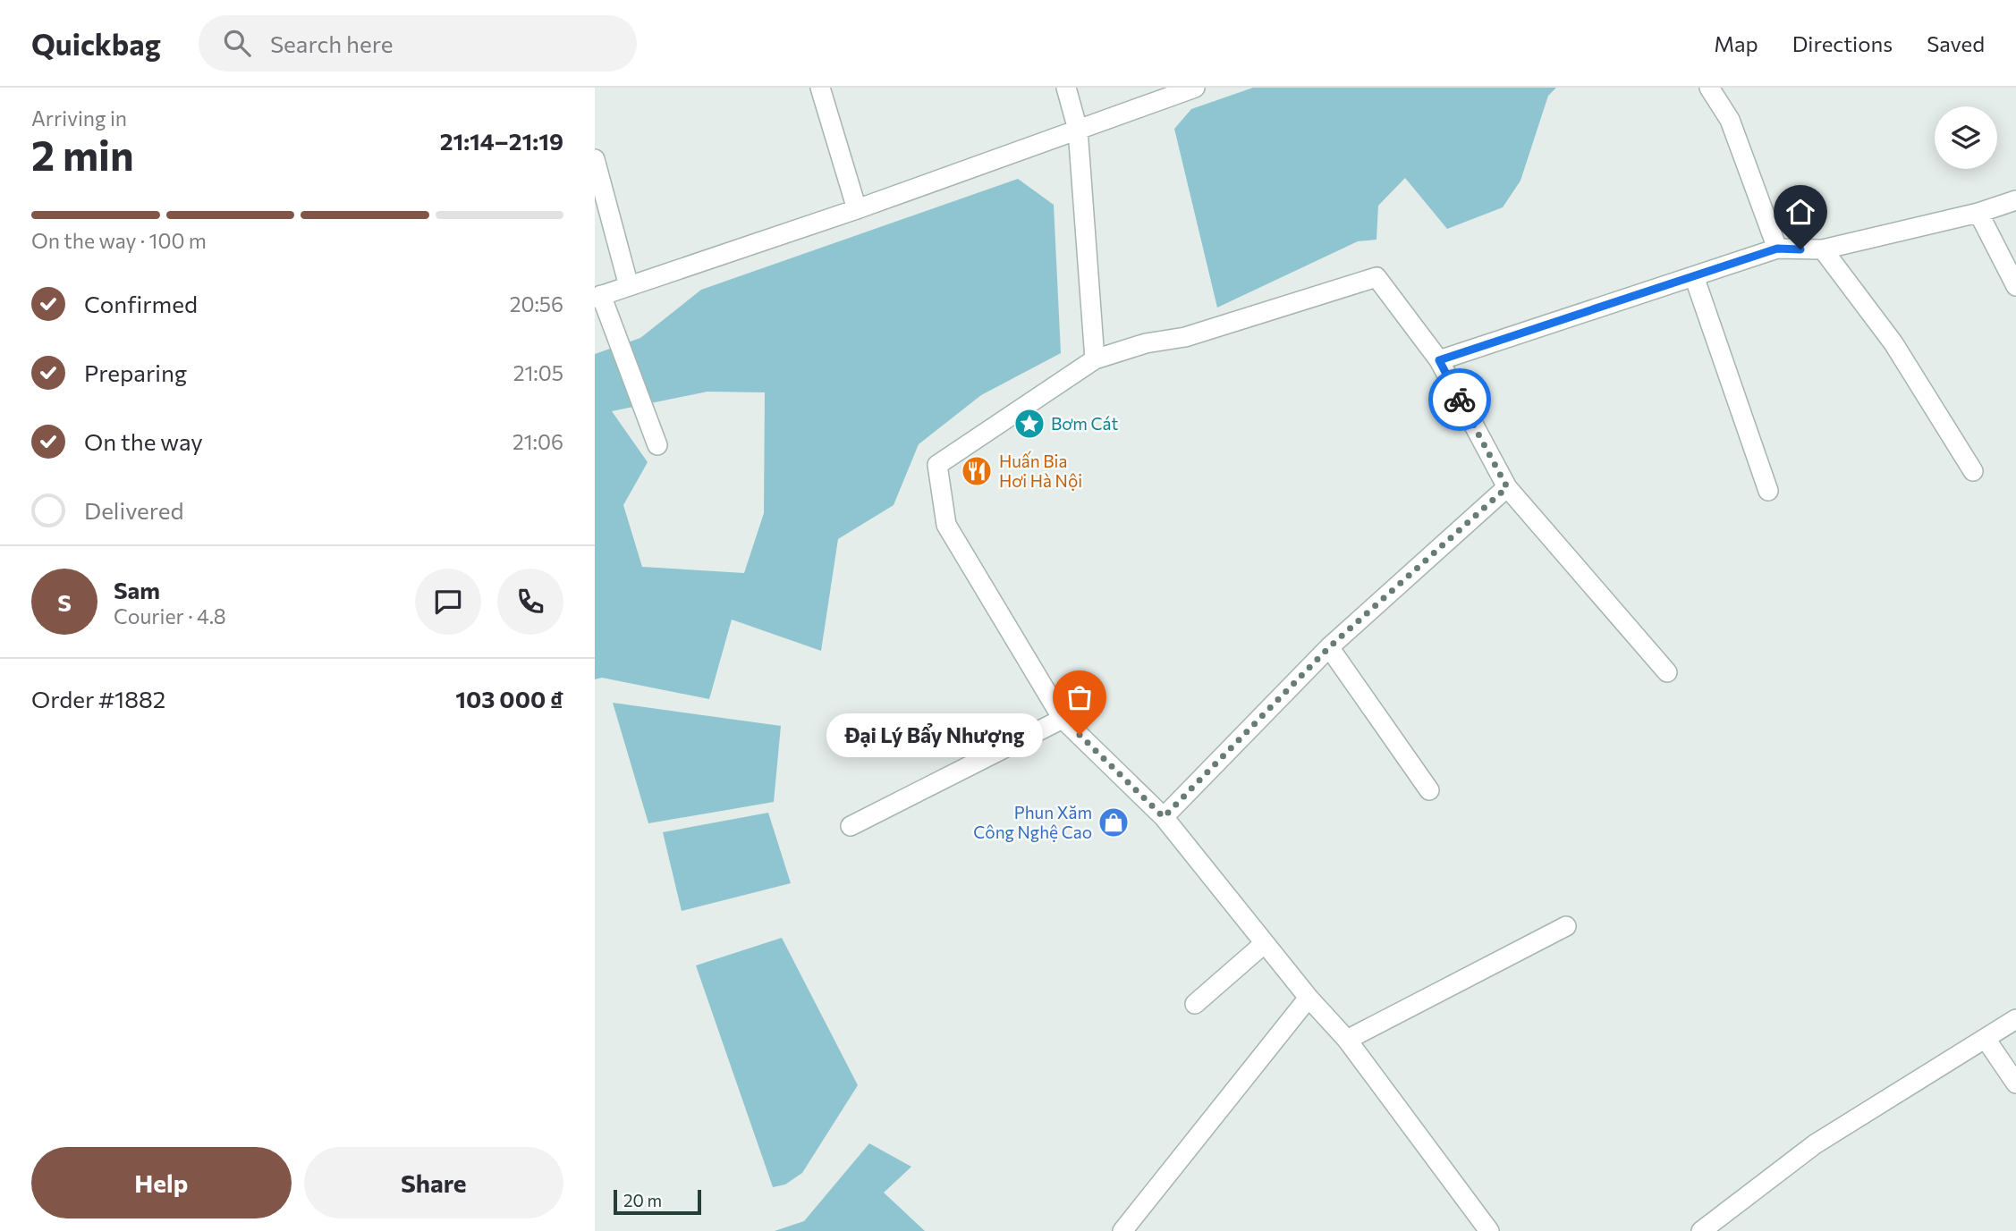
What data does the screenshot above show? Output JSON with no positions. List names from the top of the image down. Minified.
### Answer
{"places":{"place":["Bơm Cát"],"restaurant":["Huấn Bia Hơi Hà Nội"],"other":["Đại Lý Bẩy Nhượng"],"shop":["Phun Xăm Công Nghệ Cao"]},"scale_bar":"20 m","page":{"header":"Quickbag","search":"Search here","nav":["Map","Directions","Saved"],"heading":["2 min","Arriving in","21:14–21:19"],"panel":["Sam","Courier · 4.8","Order #1882","103 000 ₫"],"bar":"On the way · 100 m","list":[["Confirmed","20:56"],["Preparing","21:05"],["On the way","21:06"],"Delivered"],"round":"S","bubble":"Đại Lý Bẩy Nhượng","buttons":["Help","Share"],"scale":"20 m"}}
